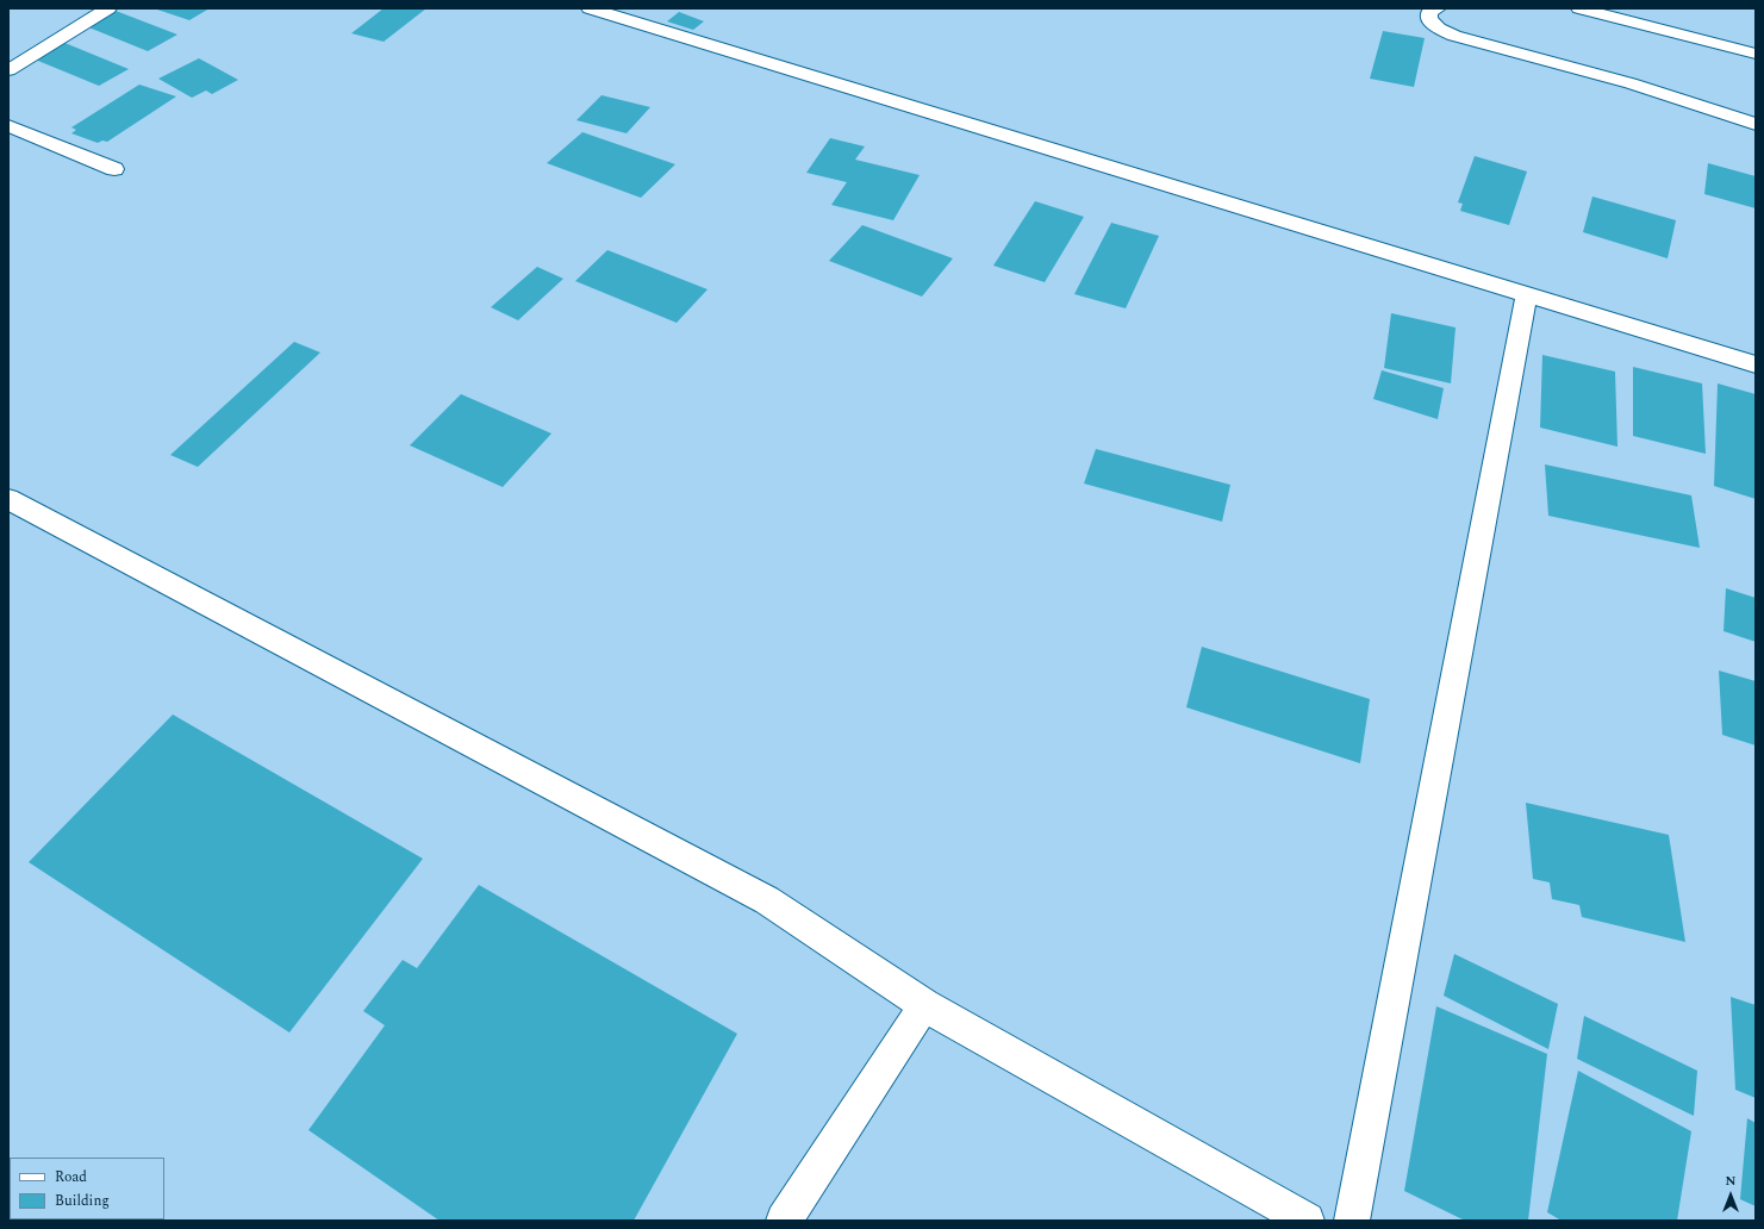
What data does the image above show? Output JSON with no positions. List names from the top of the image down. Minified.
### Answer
{"legend":["Road","Building"],"north":"top"}
